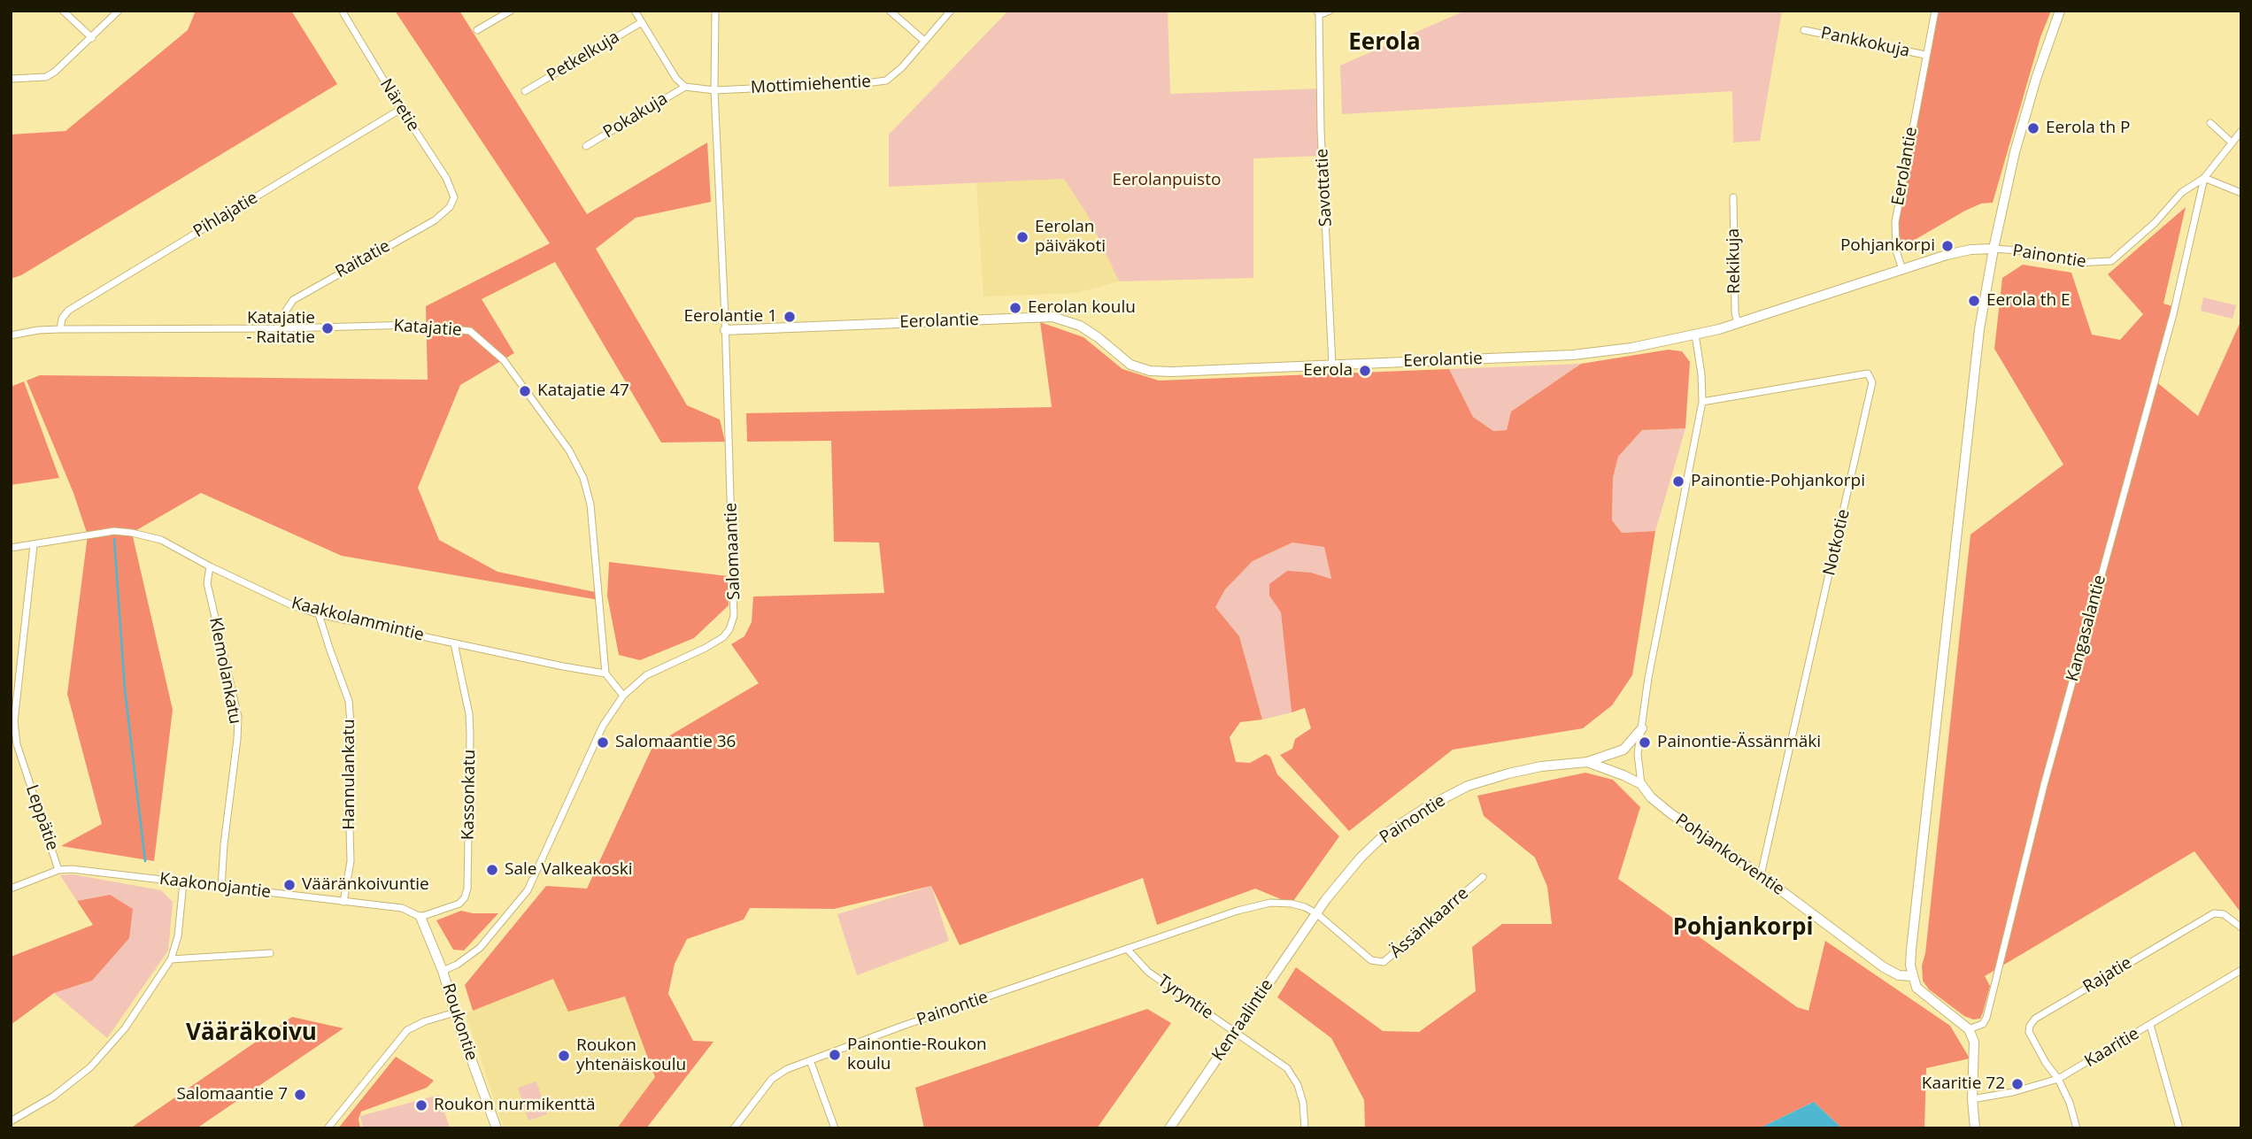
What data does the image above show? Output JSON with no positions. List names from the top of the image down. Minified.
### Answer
{"streets":{"street":["Pankkokuja","Petkelkuja","Mottimiehentie","Näretie","Pokakuja","Eerolantie","Savottatie","Pihlajatie","Painontie","Raitatie","Rekikuja","Katajatie","Notkotie","Salomaantie","Kaakkolammintie","Kangasalantie","Klemolankatu","Hannulankatu","Kassonkatu","Leppätie","Pohjankorventie","Kaakonojantie","Ässänkaarre","Rajatie","Tyryntie","Kenraalintie","Roukontie","Kaaritie"]},"crossings":[["Pankkokuja","Eerolantie"],["Mottimiehentie","Pokakuja"],["Mottimiehentie","Salomaantie"],["Näretie","Pihlajatie"],["Näretie","Raitatie"],["Eerolantie","Savottatie"],["Eerolantie","Painontie"],["Eerolantie","Rekikuja"],["Eerolantie","Salomaantie"],["Pihlajatie","Katajatie"],["Painontie","Kangasalantie"],["Painontie","Pohjankorventie"],["Painontie","Ässänkaarre"],["Painontie","Tyryntie"],["Painontie","Kenraalintie"],["Raitatie","Katajatie"],["Katajatie","Kaakkolammintie"],["Notkotie","Pohjankorventie"],["Salomaantie","Roukontie"],["Kaakkolammintie","Klemolankatu"],["Kaakkolammintie","Hannulankatu"],["Kaakkolammintie","Kassonkatu"],["Kaakkolammintie","Leppätie"],["Klemolankatu","Kaakonojantie"],["Hannulankatu","Kaakonojantie"],["Kassonkatu","Kaakonojantie"],["Kassonkatu","Roukontie"],["Leppätie","Kaakonojantie"],["Kaakonojantie","Roukontie"],["Ässänkaarre","Kenraalintie"],["Rajatie","Kaaritie"],["Tyryntie","Kenraalintie"]],"districts":["Eerola","Pohjankorpi","Vääräkoivu"],"parks":["Eerolanpuisto"],"places":["Eerola th P","Eerolan päiväkoti","Pohjankorpi","Eerola th E","Eerolan koulu","Eerolantie 1","Katajatie - Raitatie","Eerola","Katajatie 47","Painontie-Pohjankorpi","Salomaantie 36","Painontie-Ässänmäki","Sale Valkeakoski","Vääränkoivuntie","Painontie-Roukon koulu","Roukon yhtenäiskoulu","Kaaritie 72","Salomaantie 7","Roukon nurmikenttä"]}
